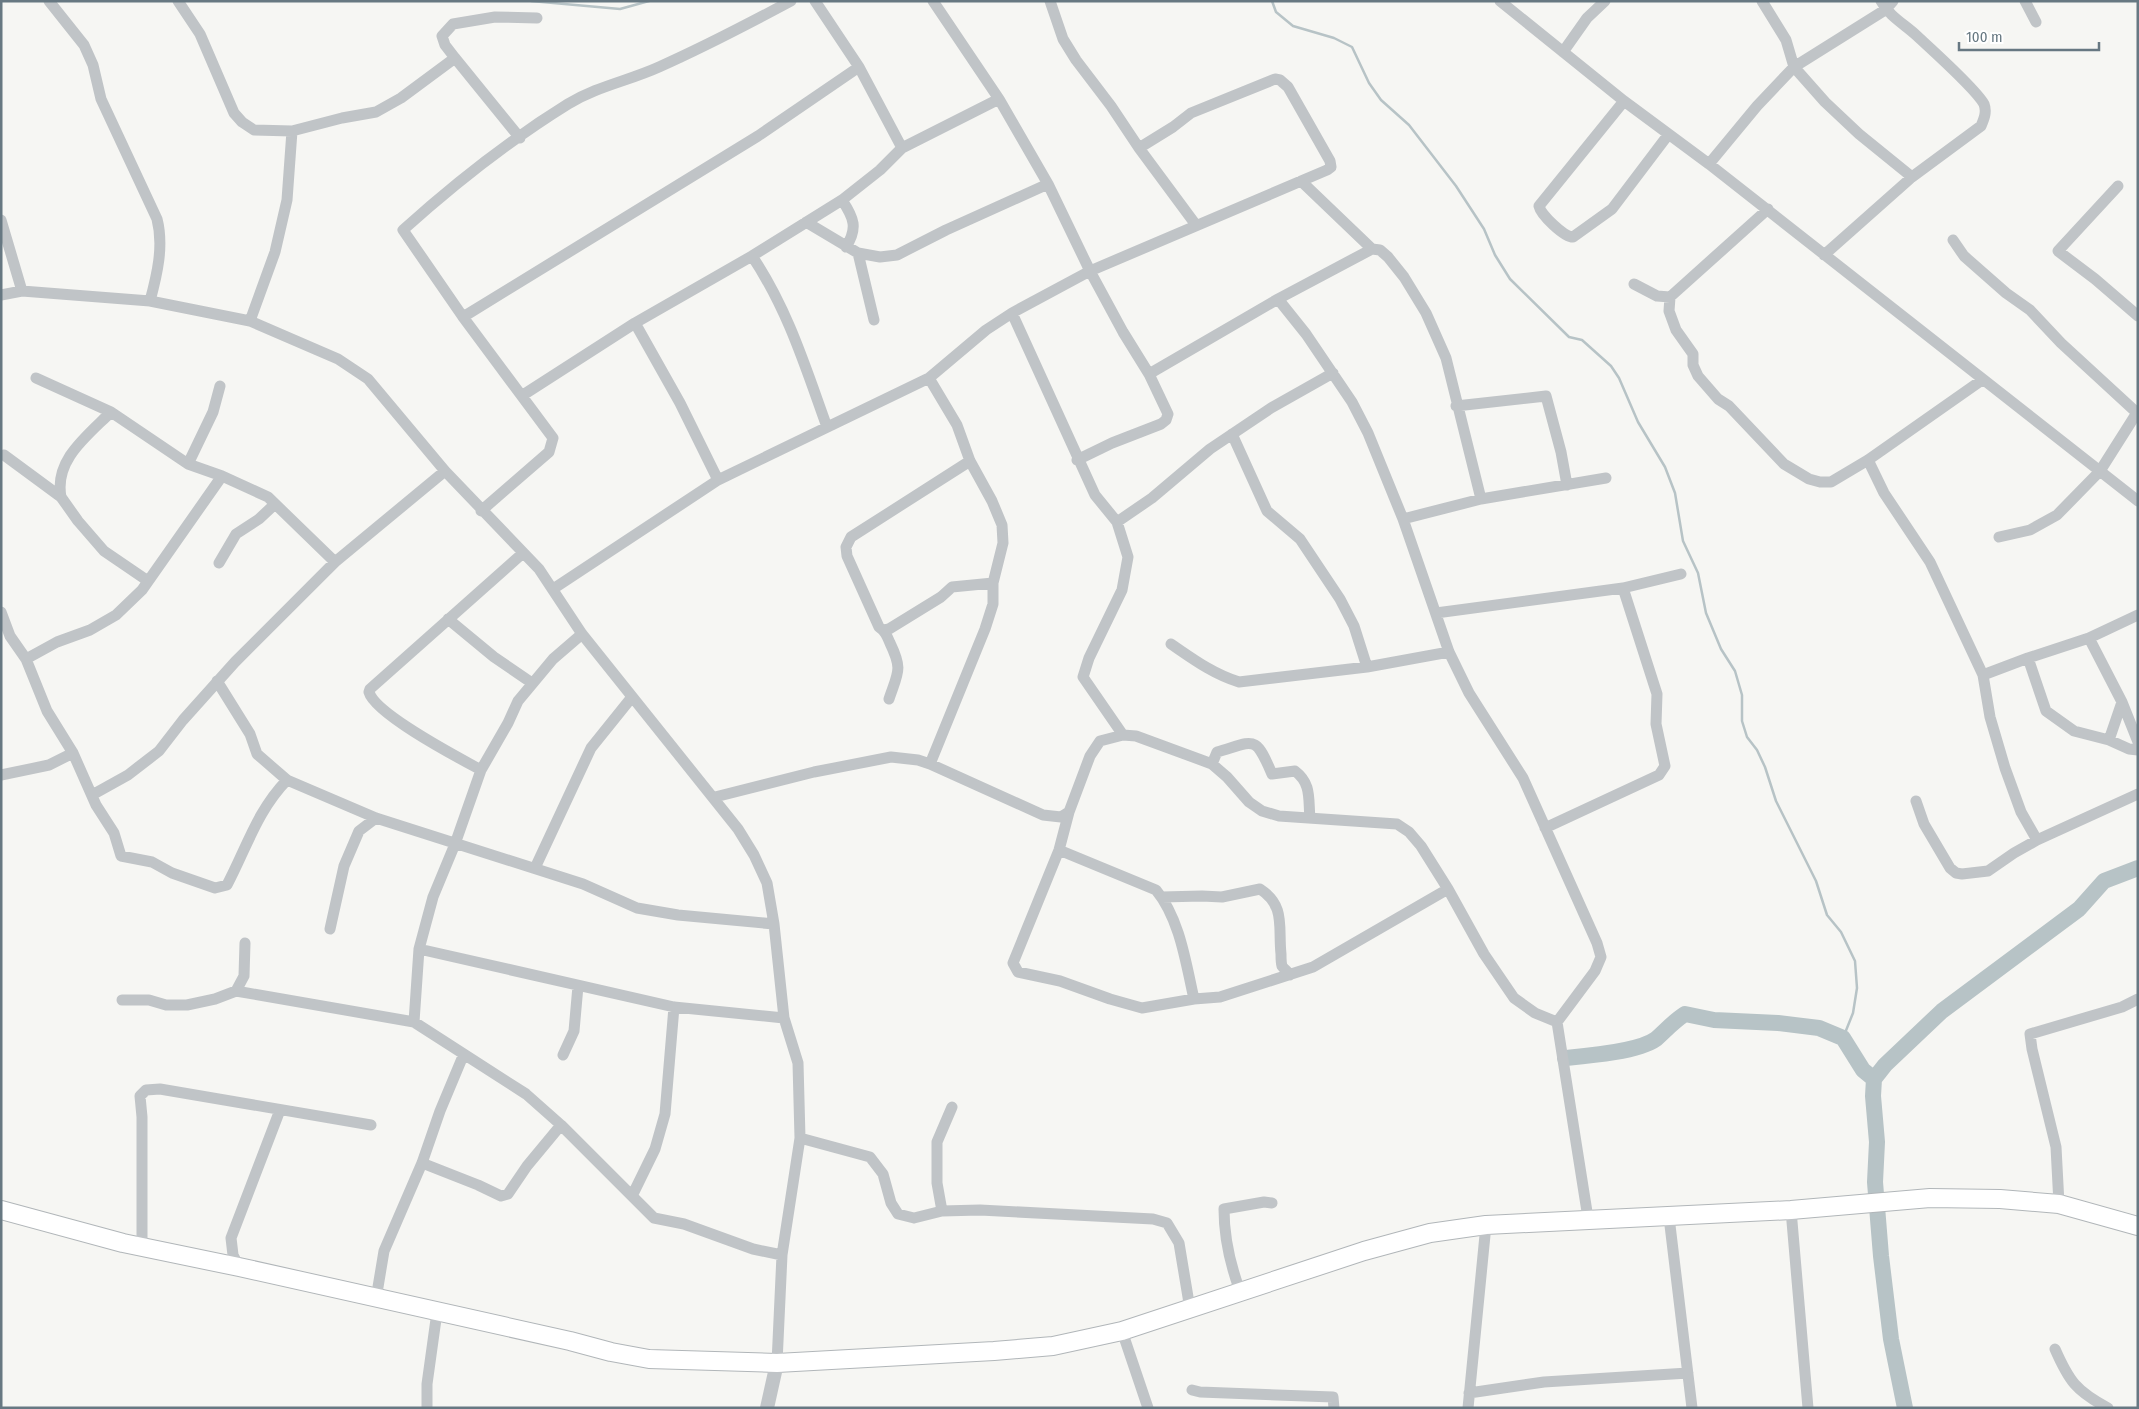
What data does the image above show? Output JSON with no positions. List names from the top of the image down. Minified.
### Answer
{"scale_bar":"100 m"}
